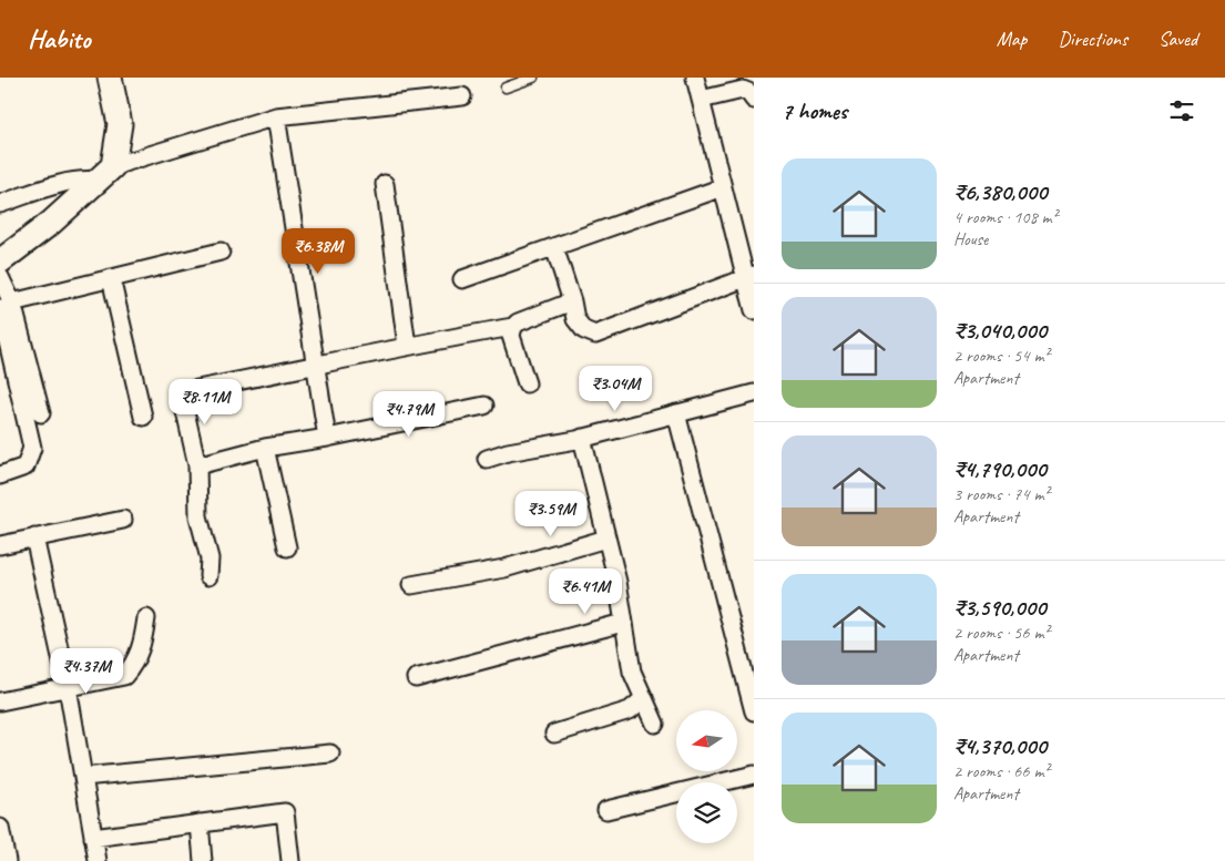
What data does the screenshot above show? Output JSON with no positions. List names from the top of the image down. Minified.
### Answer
{"north":"left","page":{"header":"Habito","nav":["Map","Directions","Saved"],"heading":"7 homes","list":[{"name":"₹6,380,000","note":"4 rooms · 108 m² · House"},{"name":"₹3,040,000","note":"2 rooms · 54 m² · Apartment"},{"name":"₹4,790,000","note":"3 rooms · 74 m² · Apartment"},{"name":"₹3,590,000","note":"2 rooms · 56 m² · Apartment"},{"name":"₹4,370,000","note":"2 rooms · 66 m² · Apartment"}],"price":["₹6.38M","₹3.04M","₹8.11M","₹4.79M","₹3.59M","₹6.41M","₹4.37M"]}}
